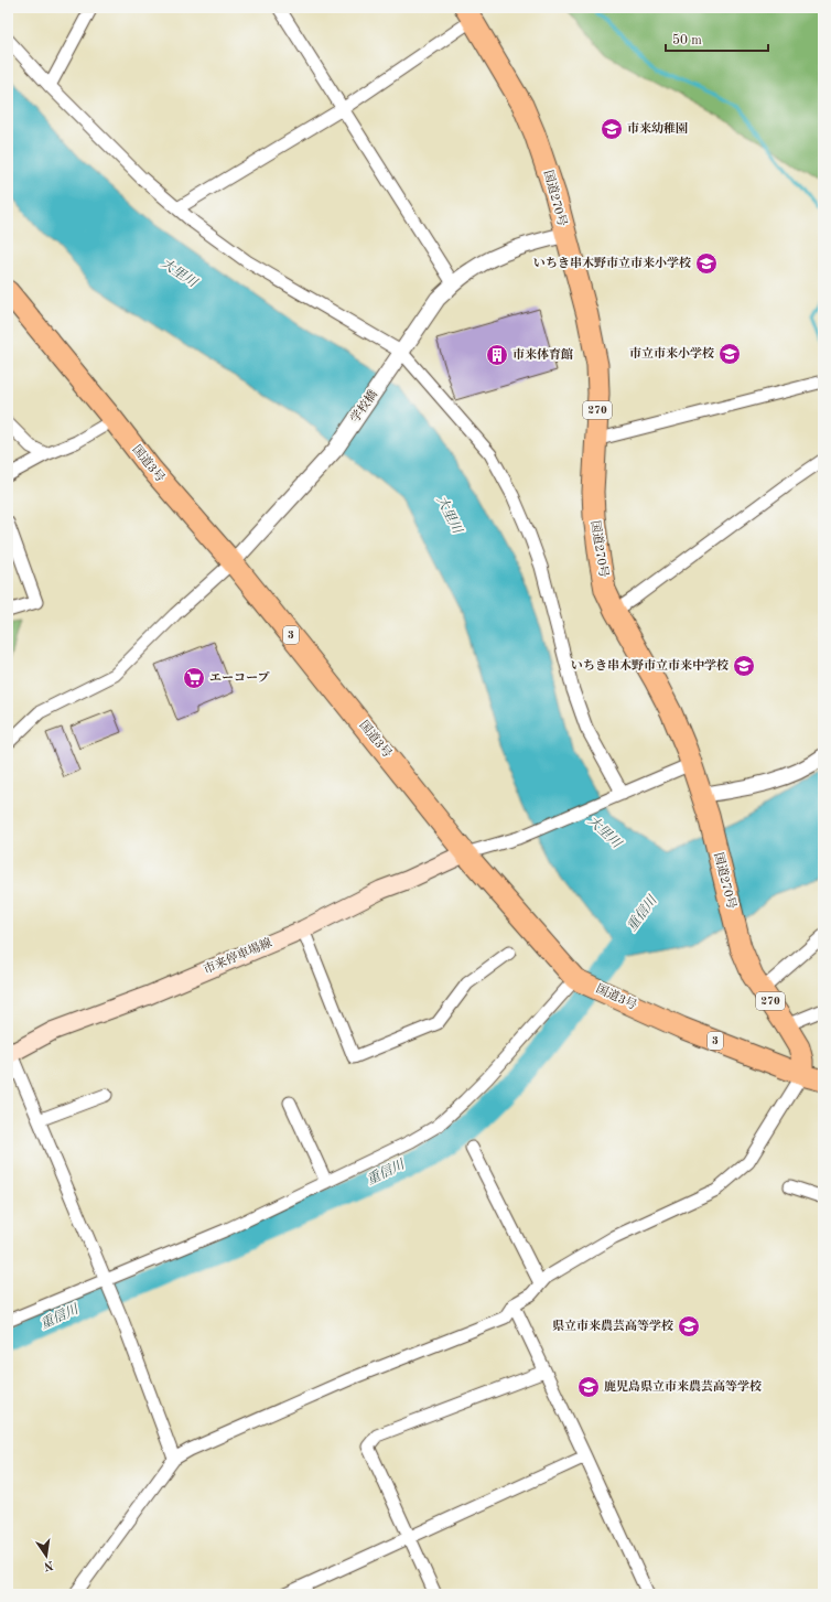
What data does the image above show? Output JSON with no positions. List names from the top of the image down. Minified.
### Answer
{"streets":{"highway":["国道270号","270","国道3号","3"],"main road":["市来停車場線"],"street":["学校橋"]},"crossings":[["国道270号","学校橋"],["国道270号","国道3号"],["学校橋","国道3号"],["国道3号","市来停車場線"]],"water":["大里川","重信川"],"places":{"school or university":["市来幼稚園","いちき串木野市立市来小学校","市立市来小学校","いちき串木野市立市来中学校","県立市来農芸高等学校","鹿児島県立市来農芸高等学校"],"building":["市来体育館"],"supermarket":["エーコープ"]},"scale_bar":"50 m","north":"bottom"}
